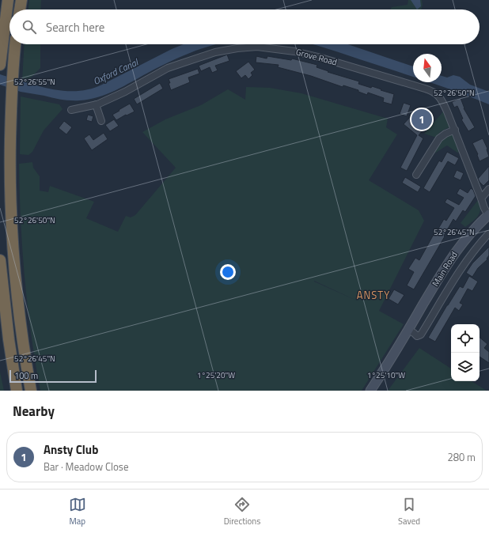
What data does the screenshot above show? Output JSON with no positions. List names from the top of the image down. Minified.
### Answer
{"streets":{"main road":["Main Road"],"street":["Grove Road"]},"crossings":[["Grove Road","Main Road"]],"districts":["ANSTY"],"water":["Oxford Canal"],"scale_bar":"100 m","north":"top","page":{"search":"Search here","pins":"1","scale":"100 m","heading":"Nearby","list":[{"mark":"1","name":"Ansty Club","note":"Bar · Meadow Close","value":"280 m"}],"nav":["Map","Directions","Saved"]},"coordinates":["52°26'55\"N","52°26'50\"N","52°26'45\"N","1°25'20\"W","1°25'10\"W"]}
